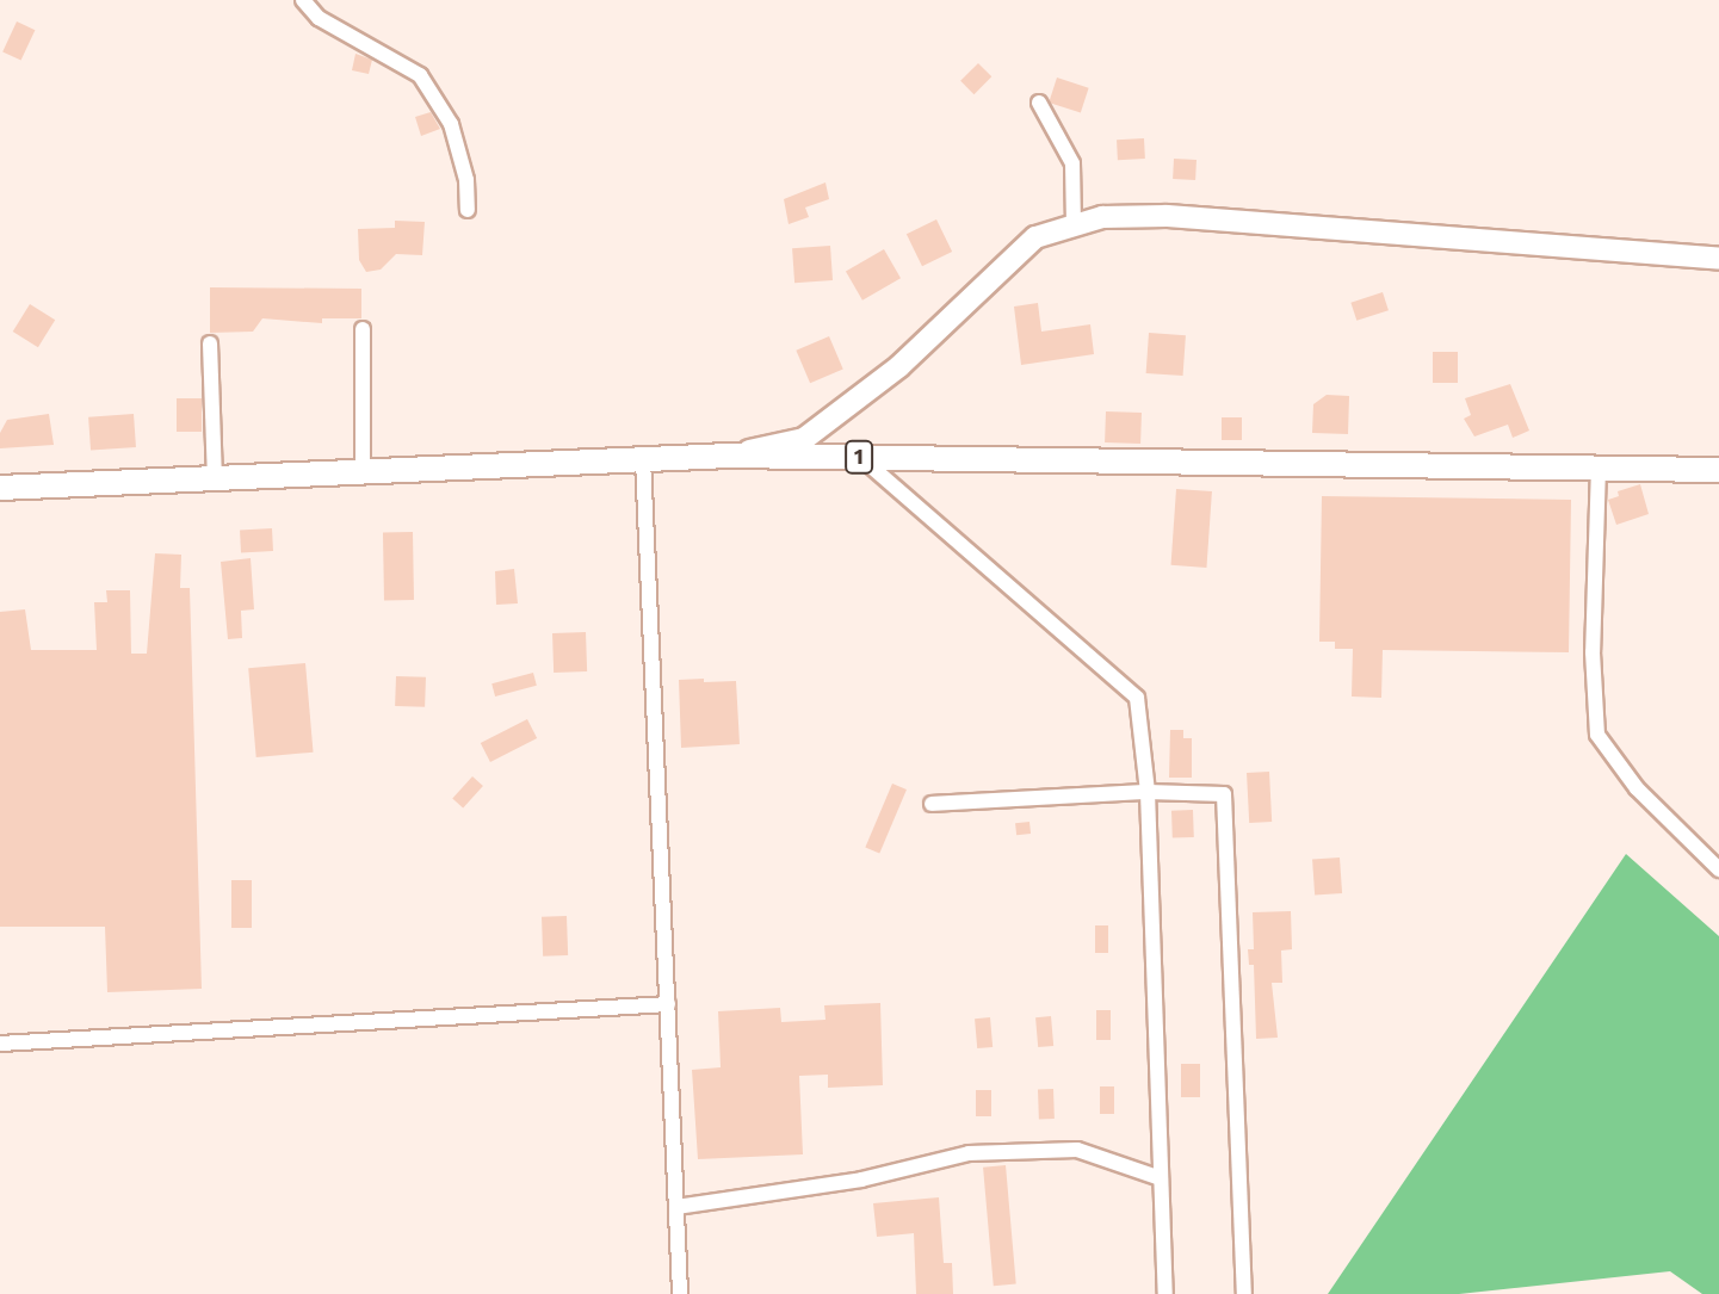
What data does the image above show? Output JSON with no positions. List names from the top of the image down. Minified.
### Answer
{"streets":{"main road":["1"]}}
